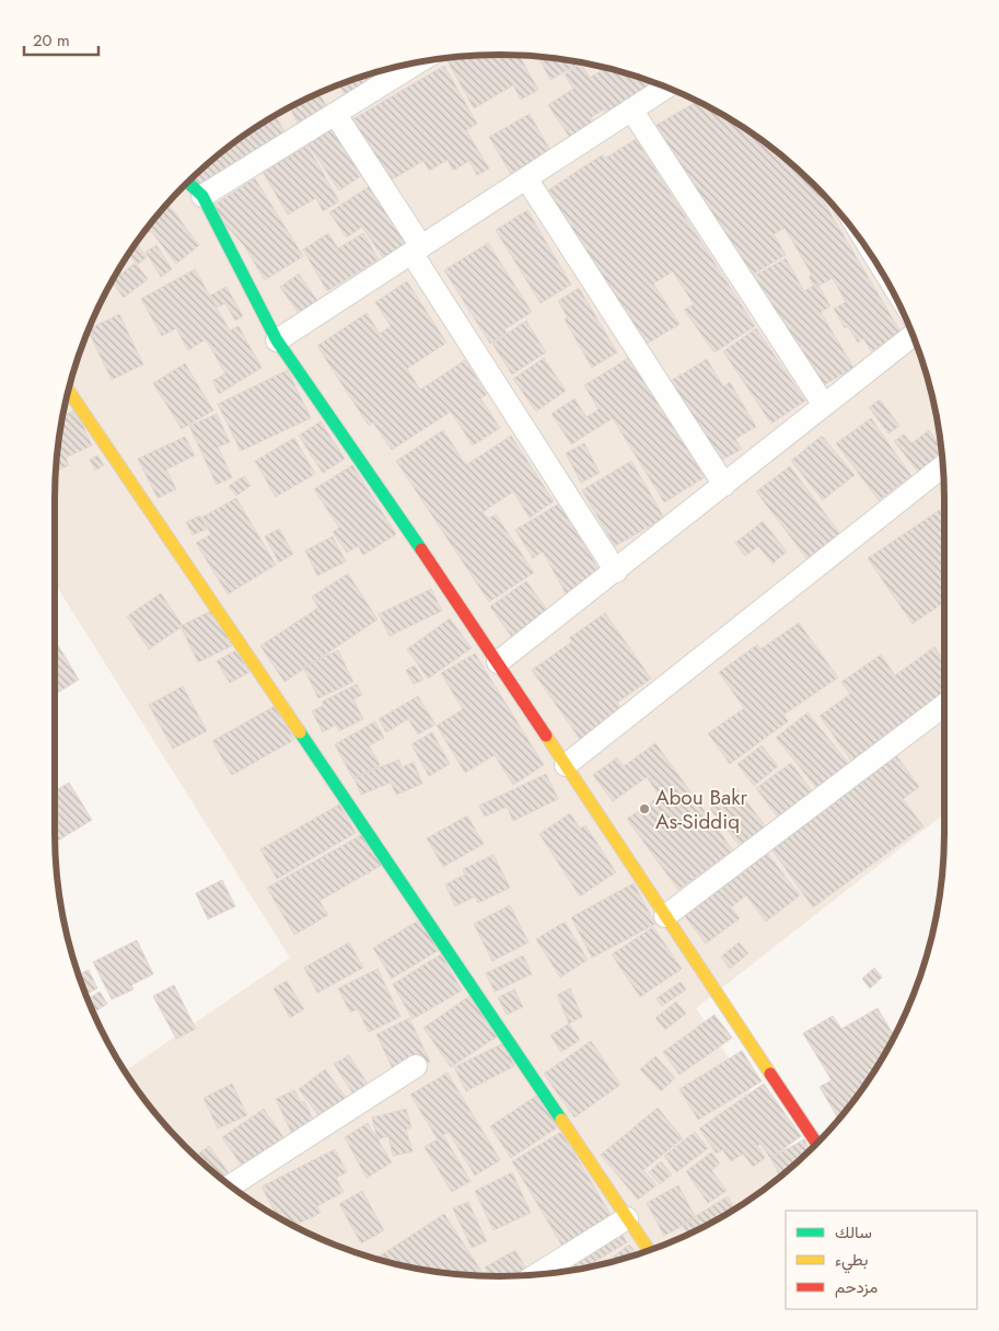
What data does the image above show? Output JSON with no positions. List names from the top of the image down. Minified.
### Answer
{"places":["Abou Bakr As-Siddiq"],"legend":["سالك","بطيء","مزدحم"],"scale_bar":"20 m"}
